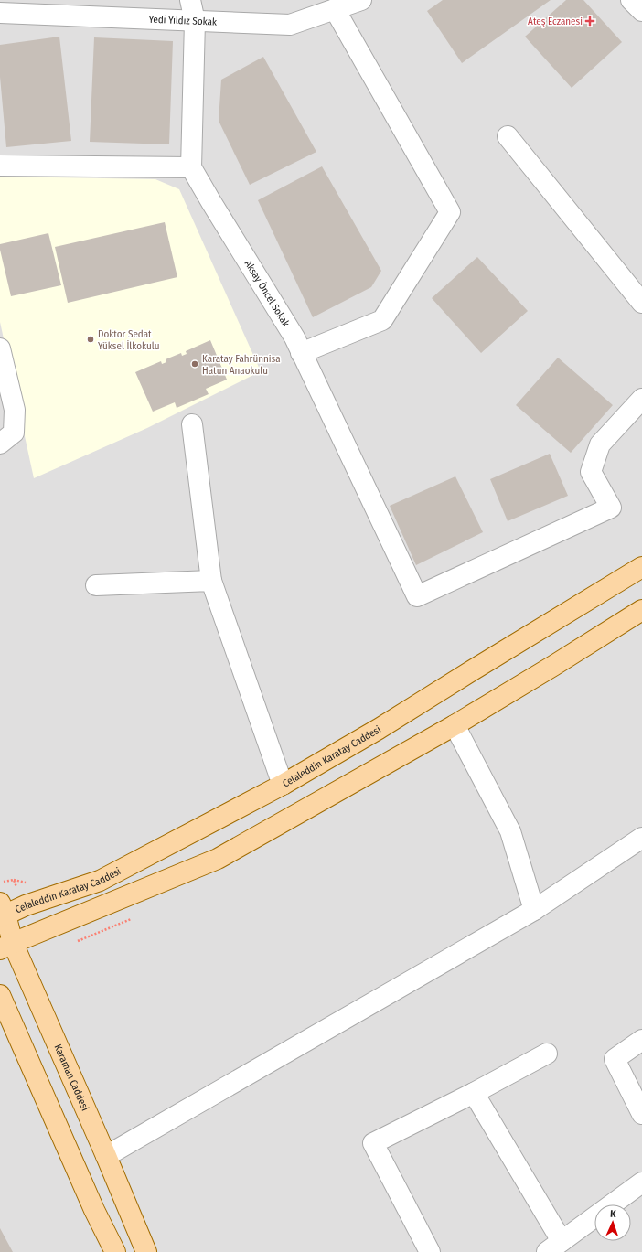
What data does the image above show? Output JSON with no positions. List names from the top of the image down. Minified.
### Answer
{"streets":{"main road":["Celaleddin Karatay Caddesi","Karaman Caddesi"],"street":["Yedi Yıldız Sokak","Aksay Öncel Sokak"]},"crossings":[["Celaleddin Karatay Caddesi","Karaman Caddesi"]],"places":{"health":["Ateş Eczanesi"],"other":["Doktor Sedat Yüksel İlkokulu","Karatay Fahrünnisa Hatun Anaokulu"]},"north":"top"}
